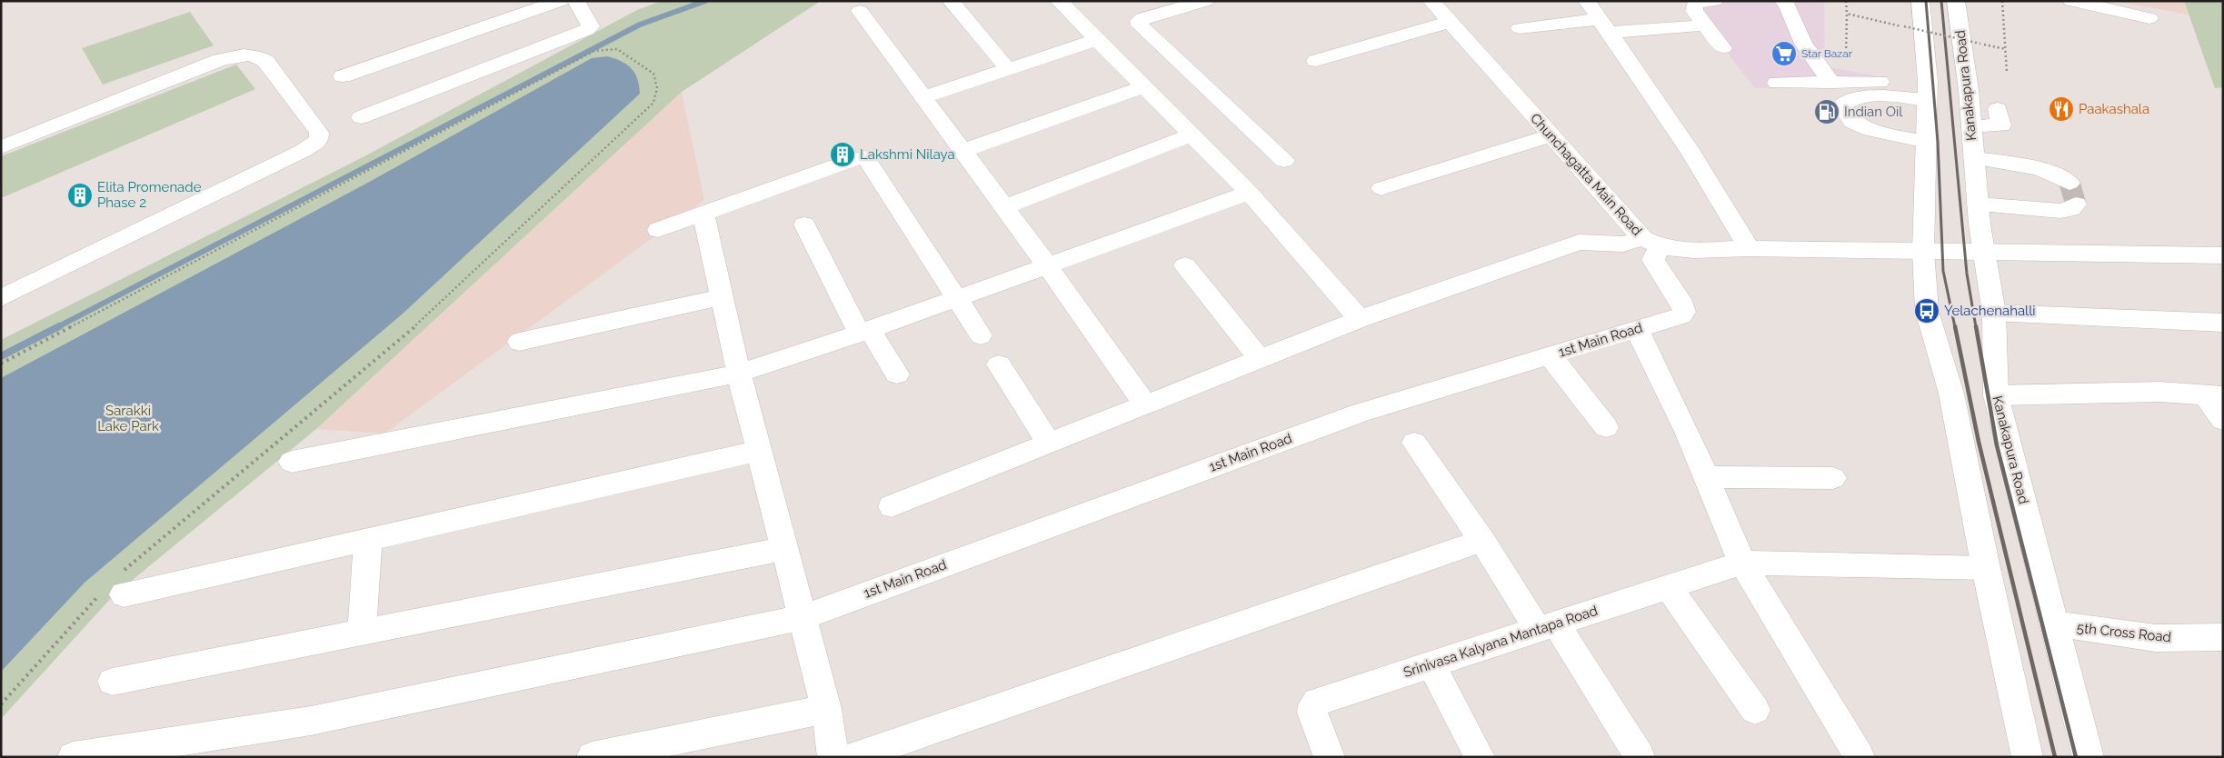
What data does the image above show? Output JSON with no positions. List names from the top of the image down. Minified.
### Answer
{"streets":{"main road":["Kanakapura Road","Chunchagatta Main Road","1st Main Road","5th Cross Road","Srinivasa Kalyana Mantapa Road"]},"crossings":[["Kanakapura Road","5th Cross Road"],["Chunchagatta Main Road","1st Main Road"]],"parks":["Sarakki Lake Park"],"places":{"supermarket":["Star Bazar"],"restaurant":["Paakashala"],"fuel station":["Indian Oil"],"building":["Lakshmi Nilaya","Elita Promenade Phase 2"],"bus stop":["Yelachenahalli"]}}
